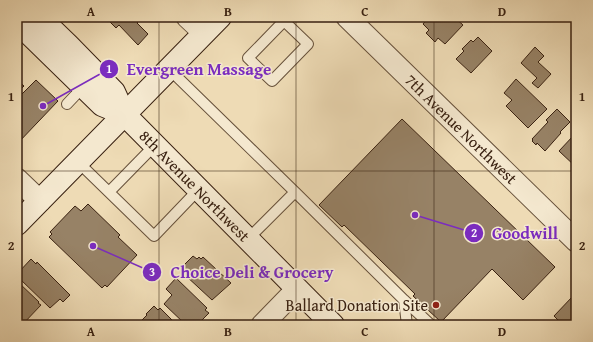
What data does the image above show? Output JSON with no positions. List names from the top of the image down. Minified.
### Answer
{"streets":{"main road":["8th Avenue Northwest"],"street":["7th Avenue Northwest"]},"places":["Evergreen Massage","Goodwill","Choice Deli & Grocery","Ballard Donation Site"],"grid":{"columns":["A","B","C","D"],"rows":["1","2"]}}
